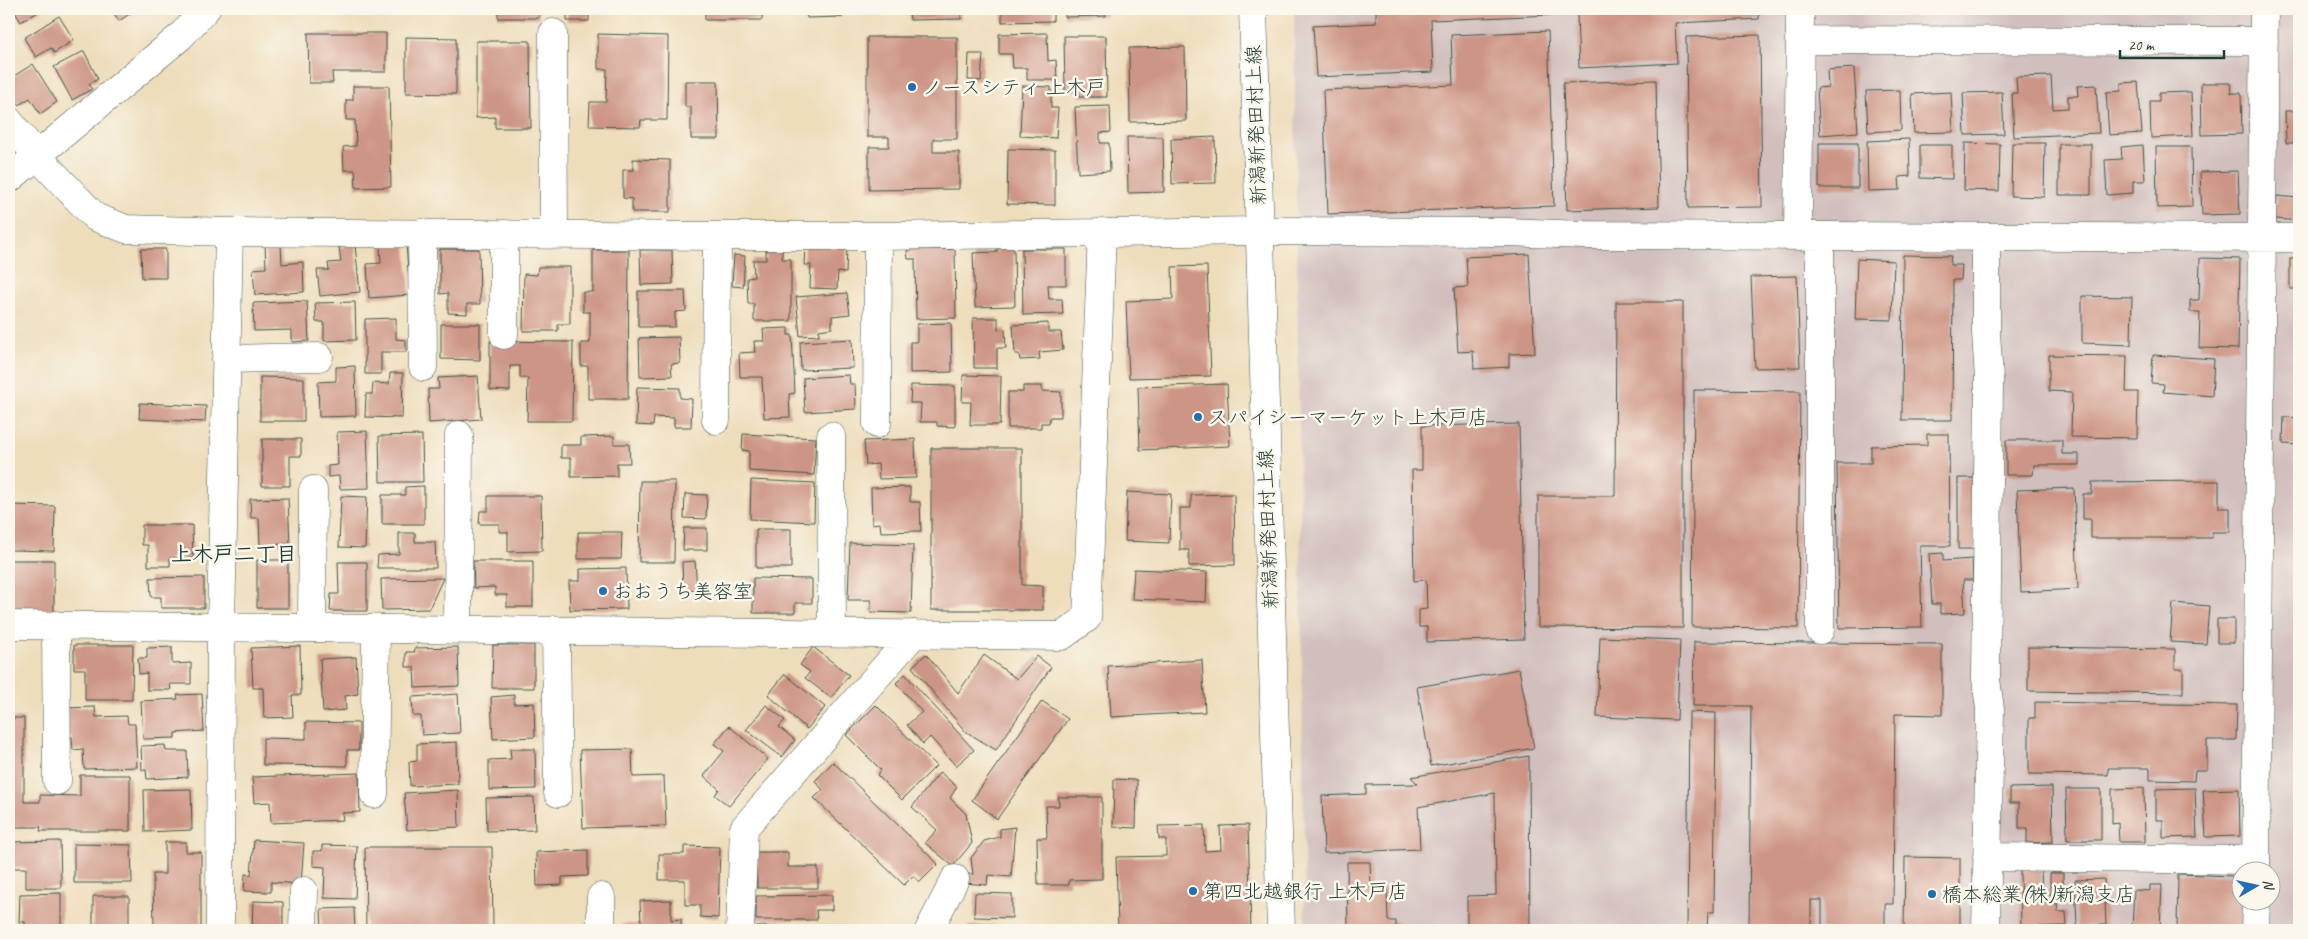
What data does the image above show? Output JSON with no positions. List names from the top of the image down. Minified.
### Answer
{"streets":{"street":["新潟新発田村上線"]},"districts":["上木戸二丁目"],"places":["ノースシティ 上木戸","スパイシーマーケット上木戸店","おおうち美容室","第四北越銀行 上木戸店","橋本総業(株)新潟支店"],"scale_bar":"20 m","north":"right"}
